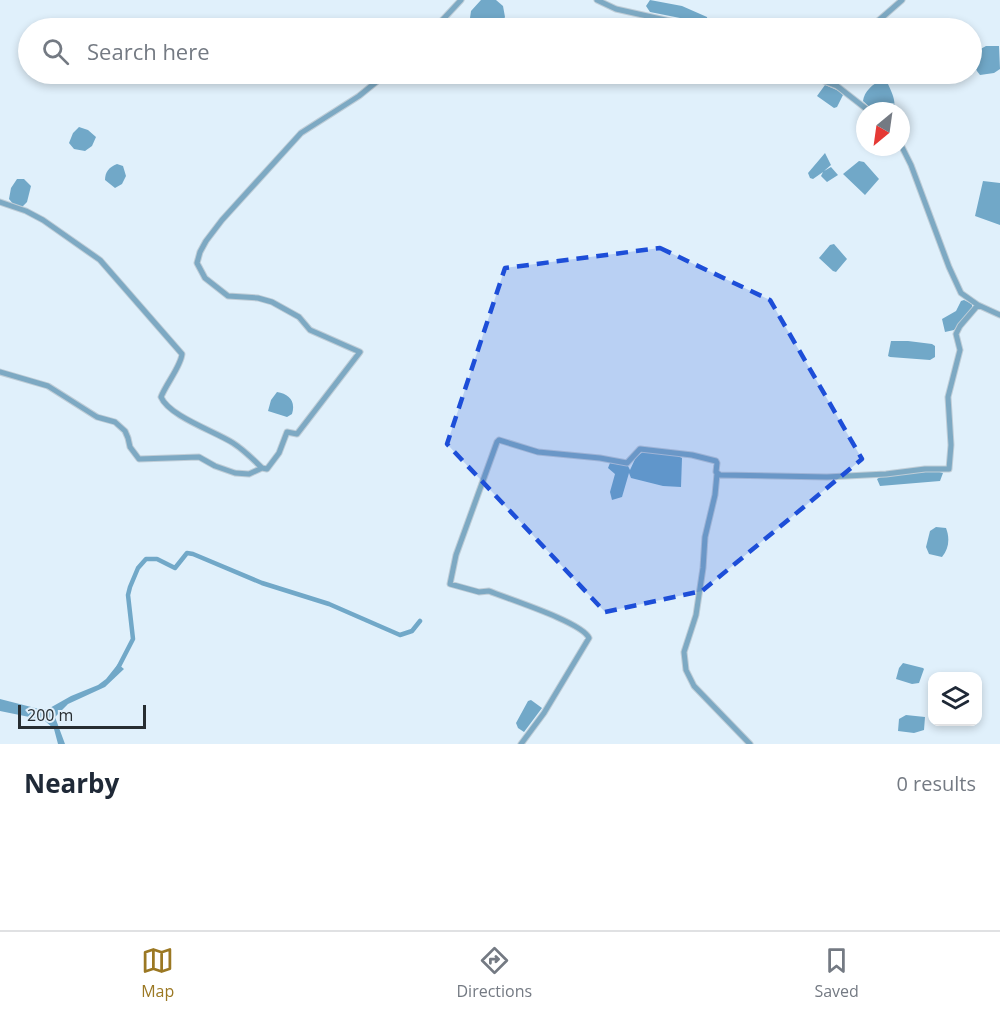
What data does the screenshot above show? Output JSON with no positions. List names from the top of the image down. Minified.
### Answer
{"scale_bar":"200 m","north":"bottom left","page":{"search":"Search here","scale":"200 m","heading":["Nearby","0 results"],"nav":["Map","Directions","Saved"]}}
